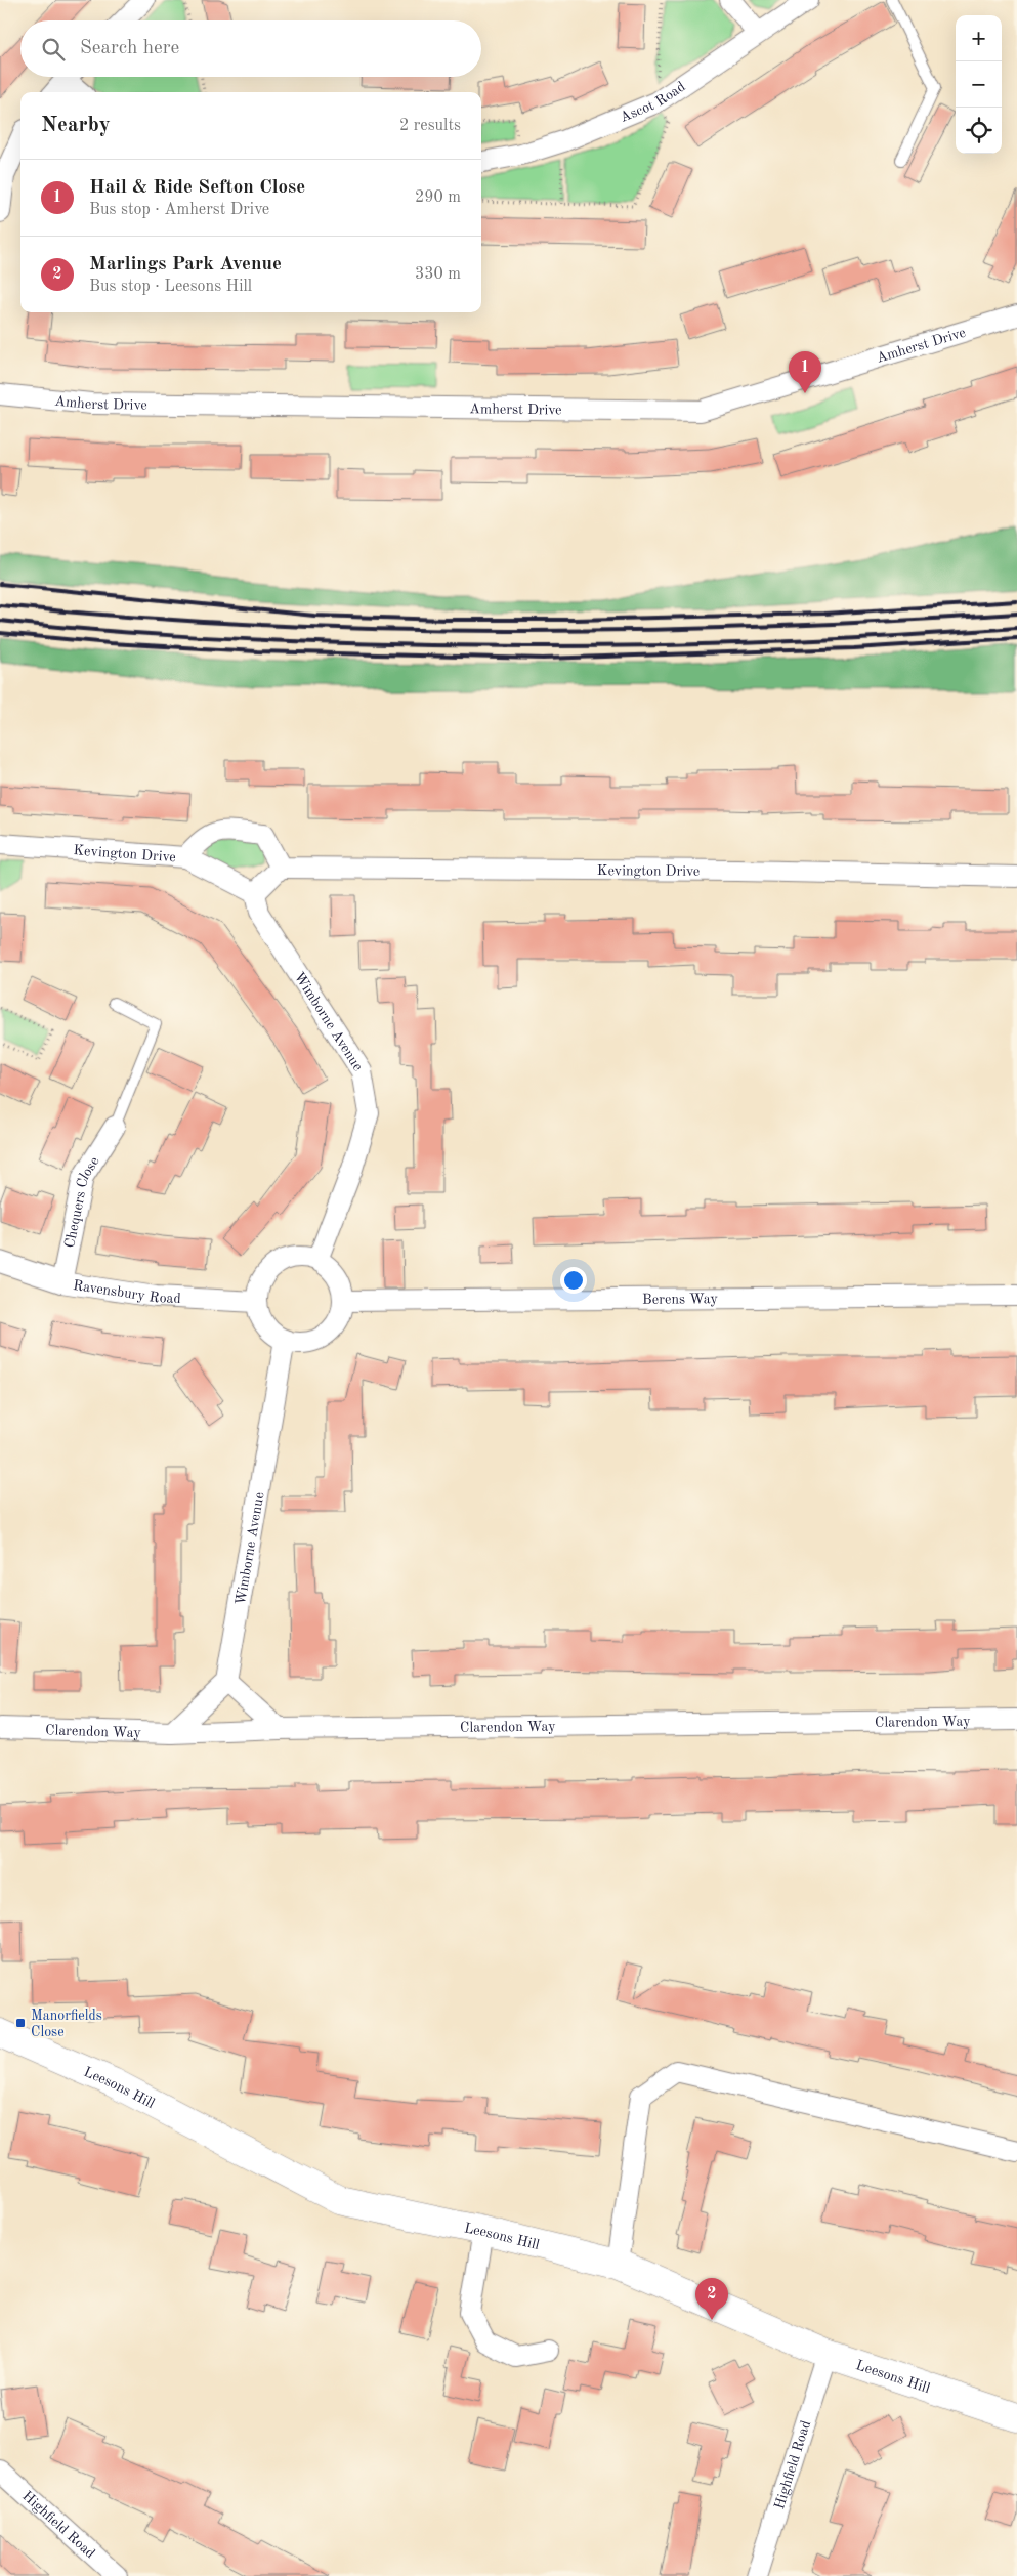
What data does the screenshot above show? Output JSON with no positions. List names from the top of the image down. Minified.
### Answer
{"streets":{"street":["Ascot Road","Amherst Drive","Kevington Drive","Wimborne Avenue","Chequers Close","Ravensbury Road","Berens Way","Clarendon Way","Leesons Hill","Highfield Road"]},"crossings":[["Wimborne Avenue","Ravensbury Road"],["Wimborne Avenue","Berens Way"],["Chequers Close","Ravensbury Road"],["Ravensbury Road","Berens Way"],["Leesons Hill","Highfield Road"]],"places":{"transit":["Manorfields Close"]},"page":{"map_buttons":["+","−"],"search":"Search here","heading":["Nearby","2 results"],"list":[{"mark":"1","name":"Hail & Ride Sefton Close","note":"Bus stop · Amherst Drive","value":"290 m"},{"mark":"2","name":"Marlings Park Avenue","note":"Bus stop · Leesons Hill","value":"330 m"}],"pins":["1","2"]}}
